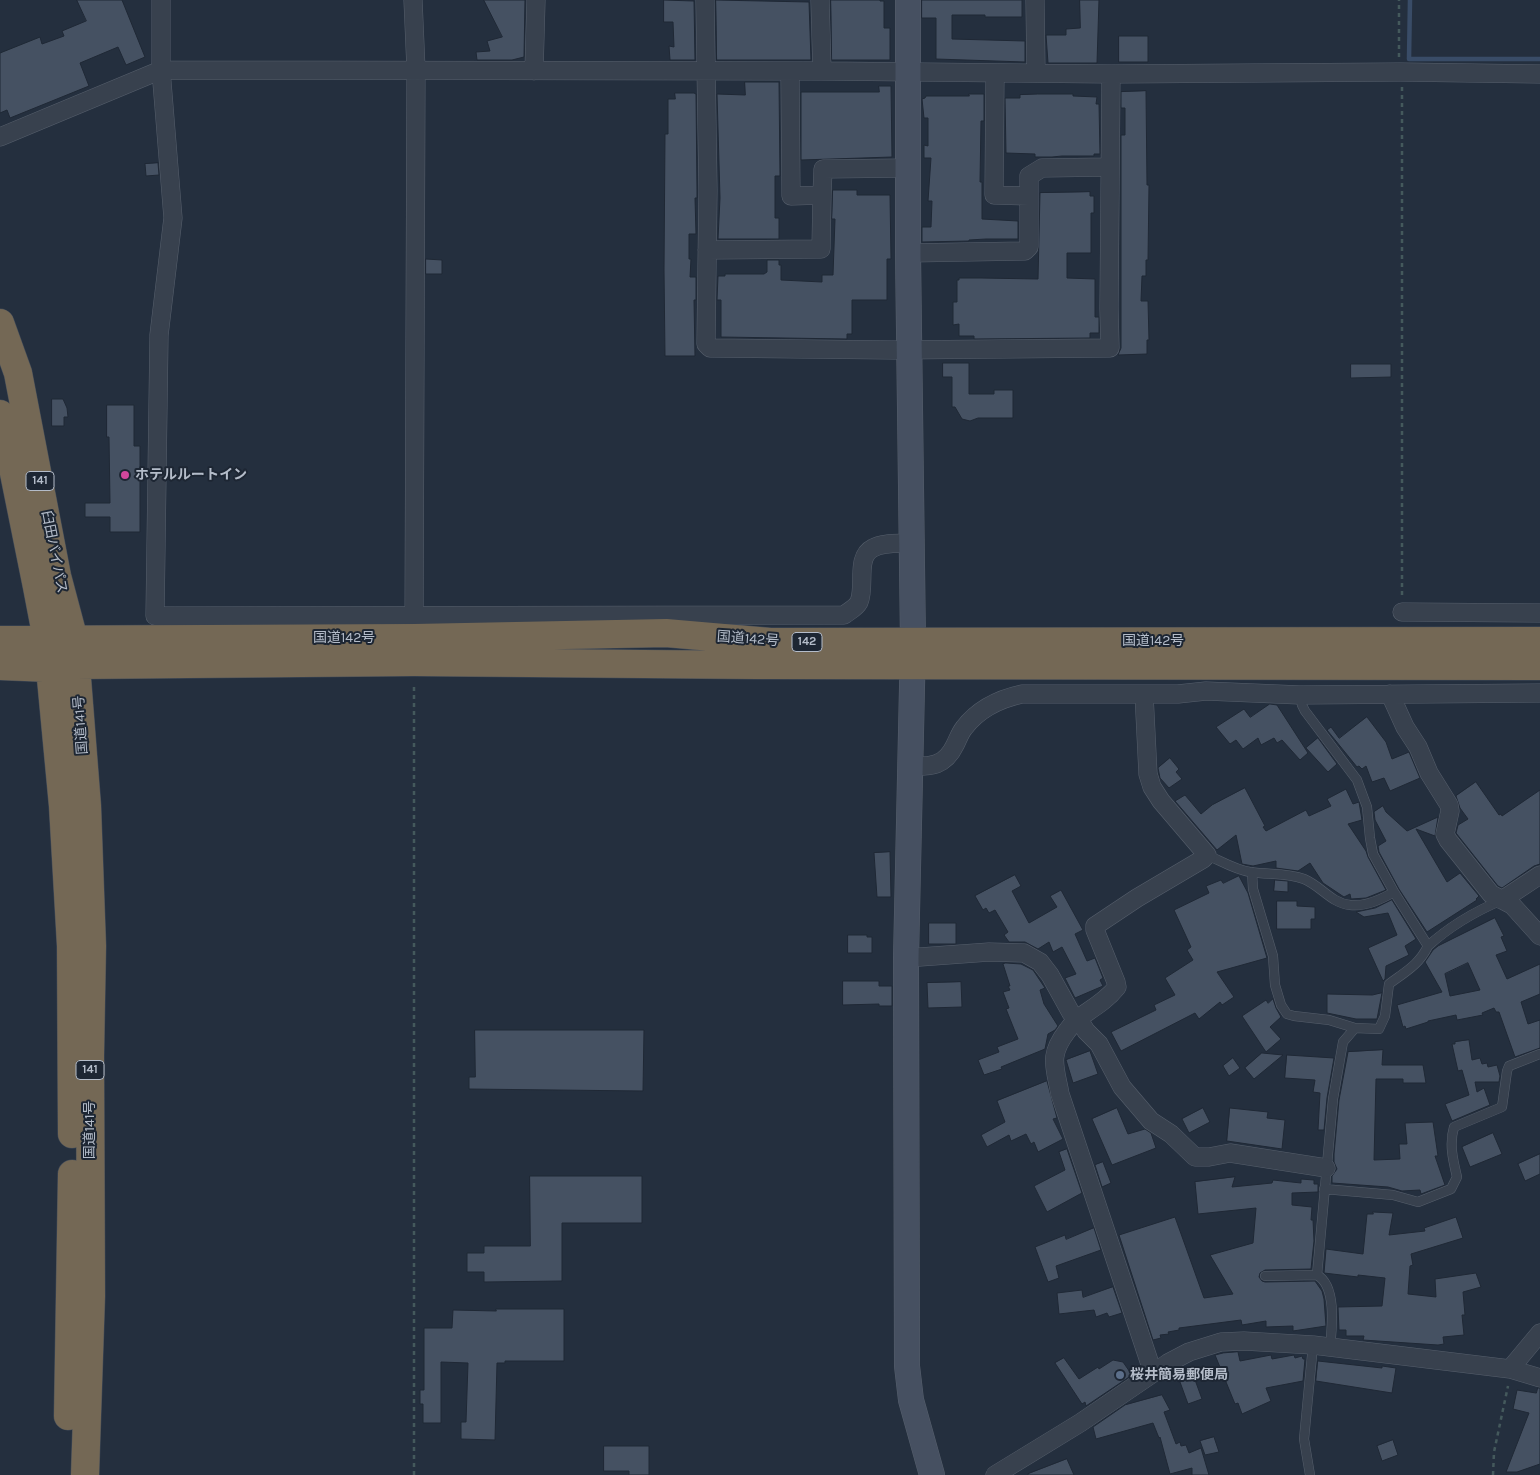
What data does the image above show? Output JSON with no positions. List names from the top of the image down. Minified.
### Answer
{"streets":{"highway":["141","臼田バイパス","国道142号","142","国道141号"]},"crossings":[["臼田バイパス","国道142号"],["臼田バイパス","国道141号"],["国道142号","国道141号"]],"places":["ホテルルートイン","桜井簡易郵便局"]}
